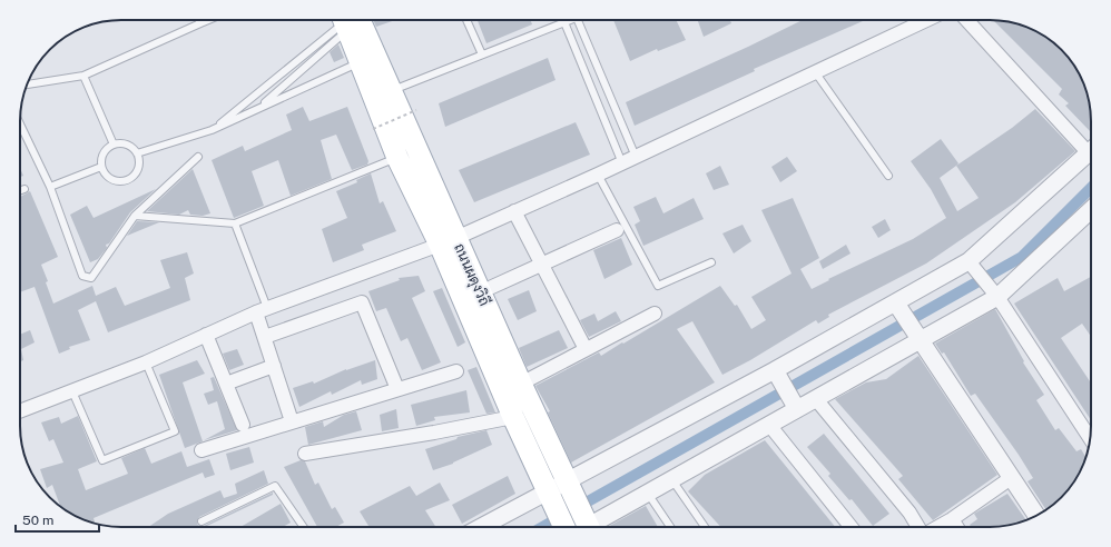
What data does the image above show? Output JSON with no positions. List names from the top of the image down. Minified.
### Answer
{"streets":{"main road":["ถนนผดุงวิถี"]},"scale_bar":"50 m"}
